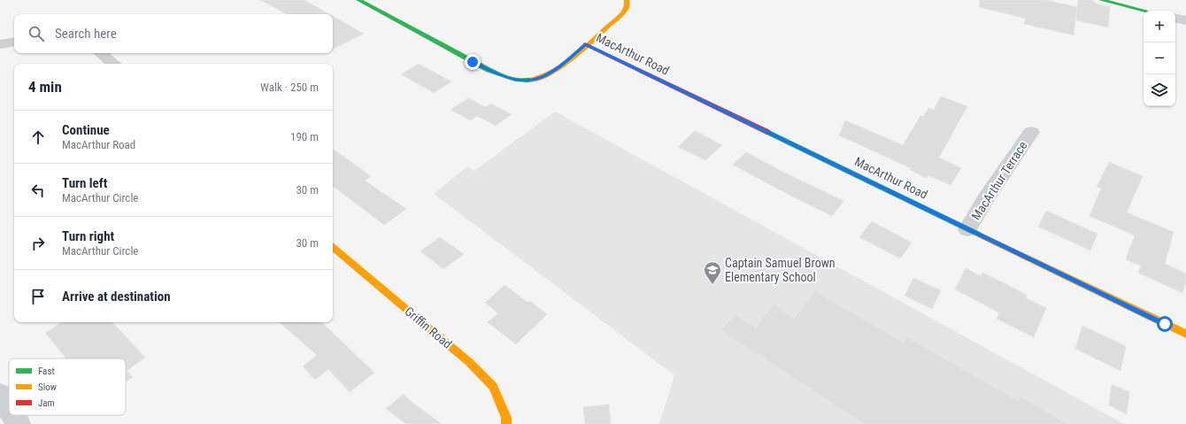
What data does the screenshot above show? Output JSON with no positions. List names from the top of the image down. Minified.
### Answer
{"streets":{"street":["MacArthur Road","MacArthur Terrace","Griffin Road"]},"crossings":[["MacArthur Road","MacArthur Terrace"]],"places":{"school or university":["Captain Samuel Brown Elementary School"]},"legend":["Fast","Slow","Jam"],"page":{"map_buttons":["+","−"],"search":"Search here","heading":["4 min","Walk · 250 m"],"list":[["Continue","MacArthur Road","190 m"],["Turn left","MacArthur Circle","30 m"],["Turn right","MacArthur Circle","30 m"],"Arrive at destination"]}}
